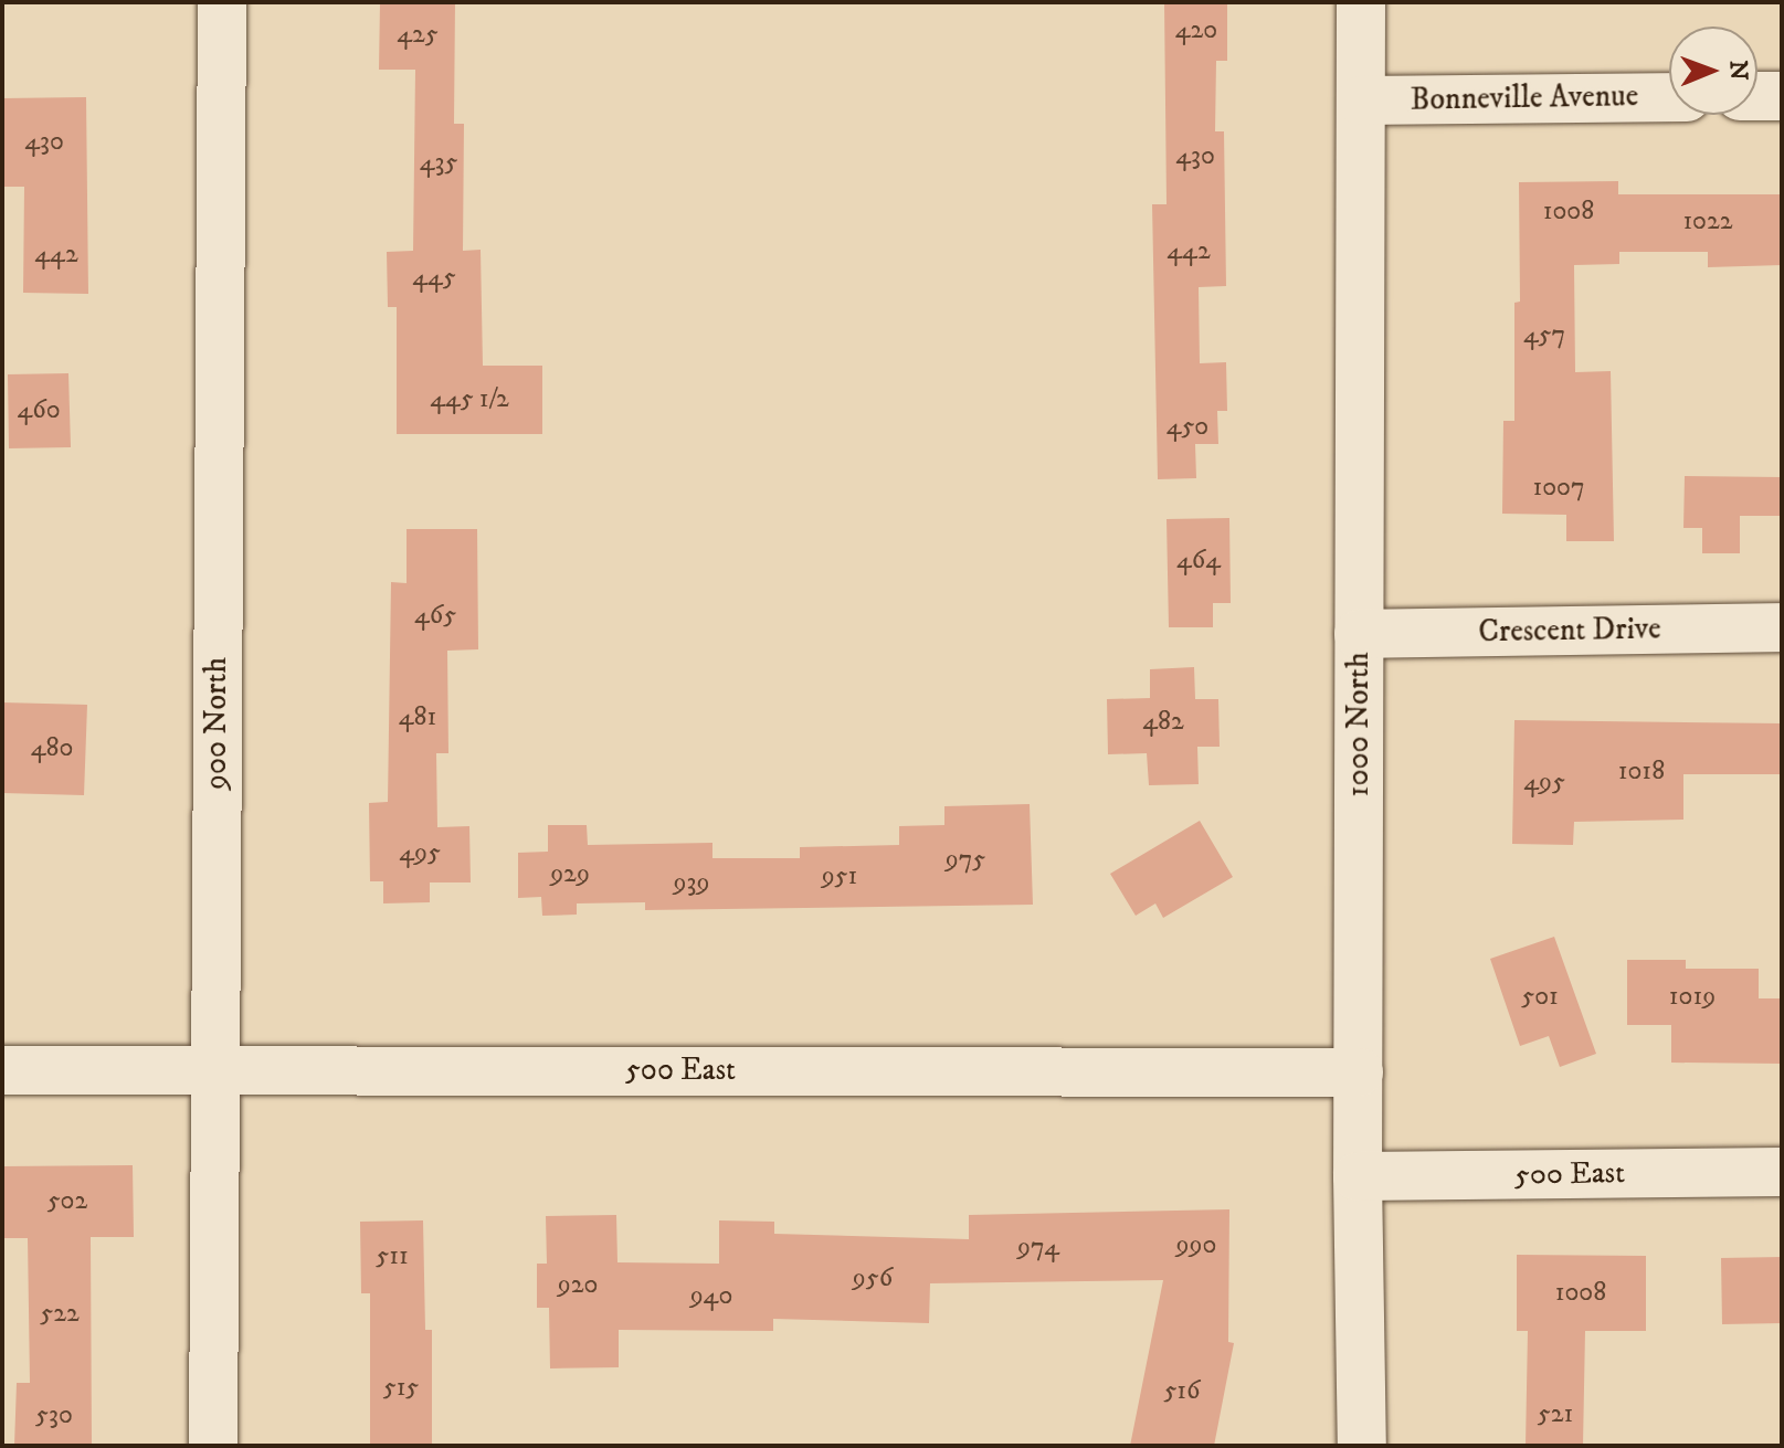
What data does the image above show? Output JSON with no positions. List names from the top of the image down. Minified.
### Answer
{"streets":{"street":["Bonneville Avenue","Crescent Drive","900 North","1000 North","500 East"]},"crossings":[["Bonneville Avenue","1000 North"],["Crescent Drive","1000 North"],["900 North","500 East"],["1000 North","500 East"]],"house_numbers":["420","425","430","430","435","1008","1022","442","442","445","457","445 1/2","460","450","1007","464","465","481","482","480","1018","495","495","975","929","951","939","501","1019","502","990","974","511","956","920","1008","940","522","515","516","521","530"],"north":"right"}
